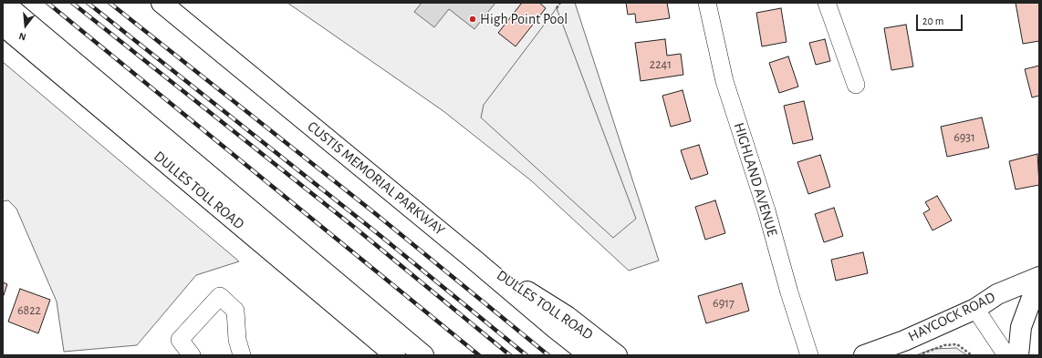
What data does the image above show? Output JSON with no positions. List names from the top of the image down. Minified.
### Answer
{"streets":{"main road":["CUSTIS MEMORIAL PARKWAY","DULLES TOLL ROAD","HAYCOCK ROAD"],"street":["HIGHLAND AVENUE"]},"crossings":[["CUSTIS MEMORIAL PARKWAY","DULLES TOLL ROAD"]],"places":["High Point Pool"],"house_numbers":["2241","6931","6917","6822"],"scale_bar":"20 m","north":"bottom"}
